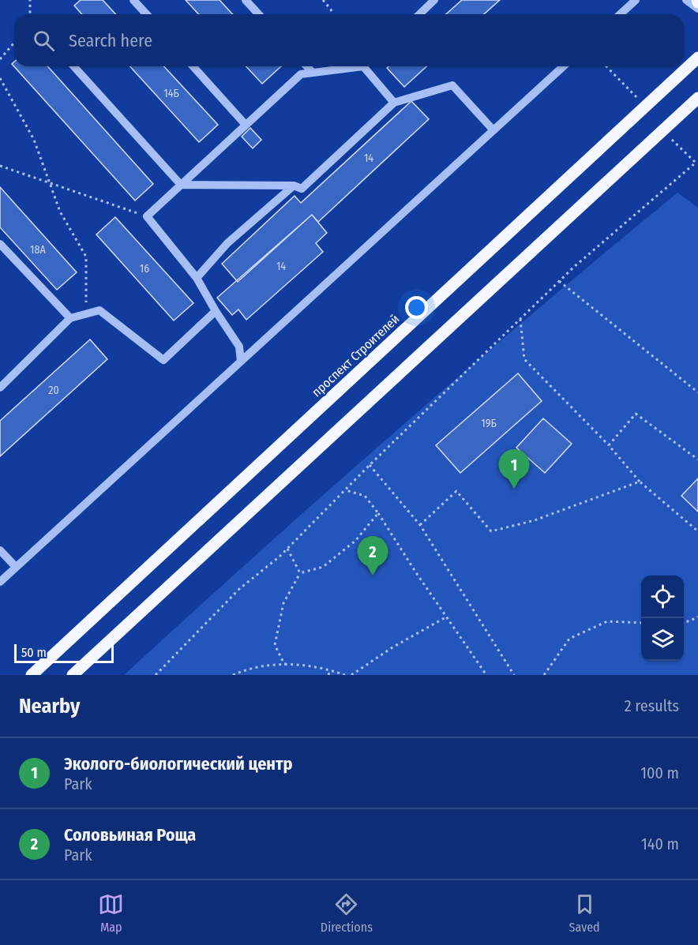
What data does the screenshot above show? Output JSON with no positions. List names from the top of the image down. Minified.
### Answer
{"streets":{"main road":["проспект Строителей"]},"house_numbers":["14Б","14","18А","14","16","20","19Б"],"scale_bar":"50 m","page":{"search":"Search here","pins":["1","2"],"scale":"50 m","heading":["Nearby","2 results"],"list":[{"mark":"1","name":"Эколого-биологический центр","note":"Park","value":"100 m"},{"mark":"2","name":"Соловьиная Роща","note":"Park","value":"140 m"}],"nav":["Map","Directions","Saved"]}}
